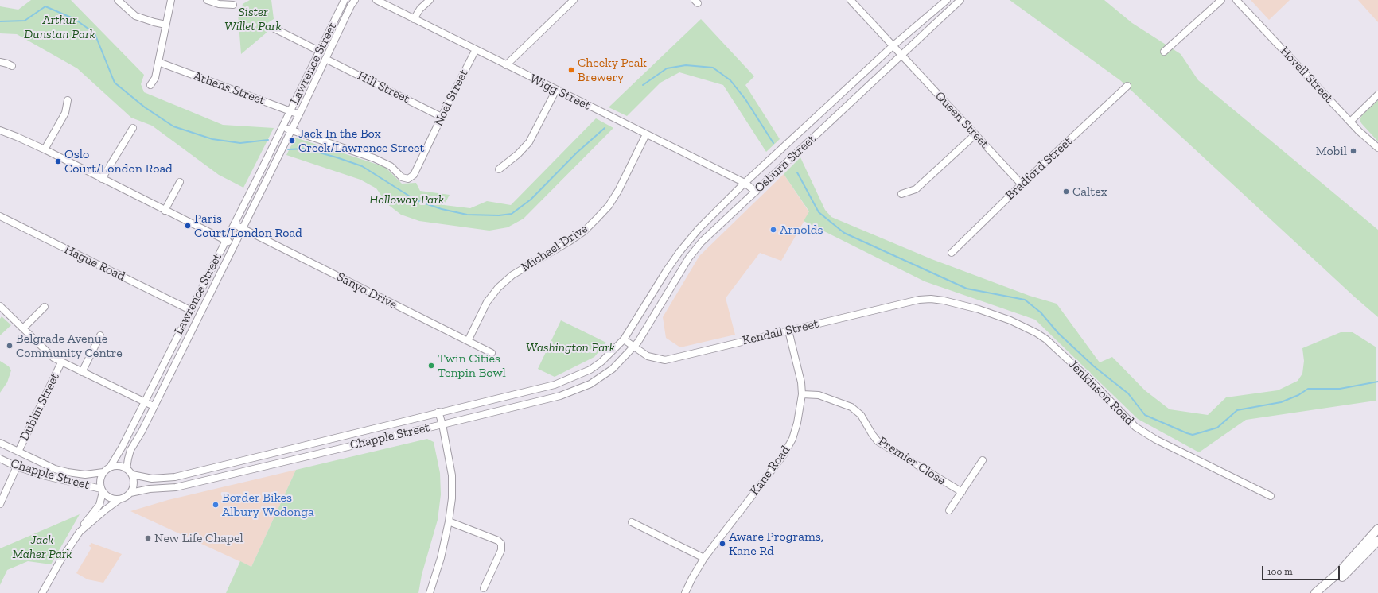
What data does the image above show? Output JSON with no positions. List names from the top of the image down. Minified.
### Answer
{"streets":{"street":["Lawrence Street","Hovell Street","Hill Street","Athens Street","Wigg Street","Noel Street","Queen Street","Osburn Street","Bradford Street","Michael Drive","Hague Road","Sanyo Drive","Kendall Street","Jenkinson Road","Dublin Street","Chapple Street","Premier Close","Kane Road"]},"crossings":[["Lawrence Street","Hill Street"],["Lawrence Street","Athens Street"],["Lawrence Street","Noel Street"],["Lawrence Street","Hague Road"],["Lawrence Street","Sanyo Drive"],["Lawrence Street","Chapple Street"],["Hill Street","Noel Street"],["Wigg Street","Noel Street"],["Wigg Street","Osburn Street"],["Wigg Street","Michael Drive"],["Queen Street","Osburn Street"],["Queen Street","Bradford Street"],["Osburn Street","Kendall Street"],["Osburn Street","Chapple Street"],["Michael Drive","Sanyo Drive"],["Kendall Street","Jenkinson Road"],["Kendall Street","Chapple Street"],["Kendall Street","Kane Road"],["Dublin Street","Chapple Street"],["Premier Close","Kane Road"]],"parks":["Sister Willet Park","Arthur Dunstan Park","Holloway Park","Washington Park","Jack Maher Park"],"places":["Cheeky Peak Brewery","Jack In the Box Creek/Lawrence Street","Mobil","Oslo Court/London Road","Caltex","Paris Court/London Road","Arnolds","Belgrade Avenue Community Centre","Twin Cities Tenpin Bowl","Border Bikes Albury Wodonga","New Life Chapel","Aware Programs, Kane Rd"],"scale_bar":"100 m"}
